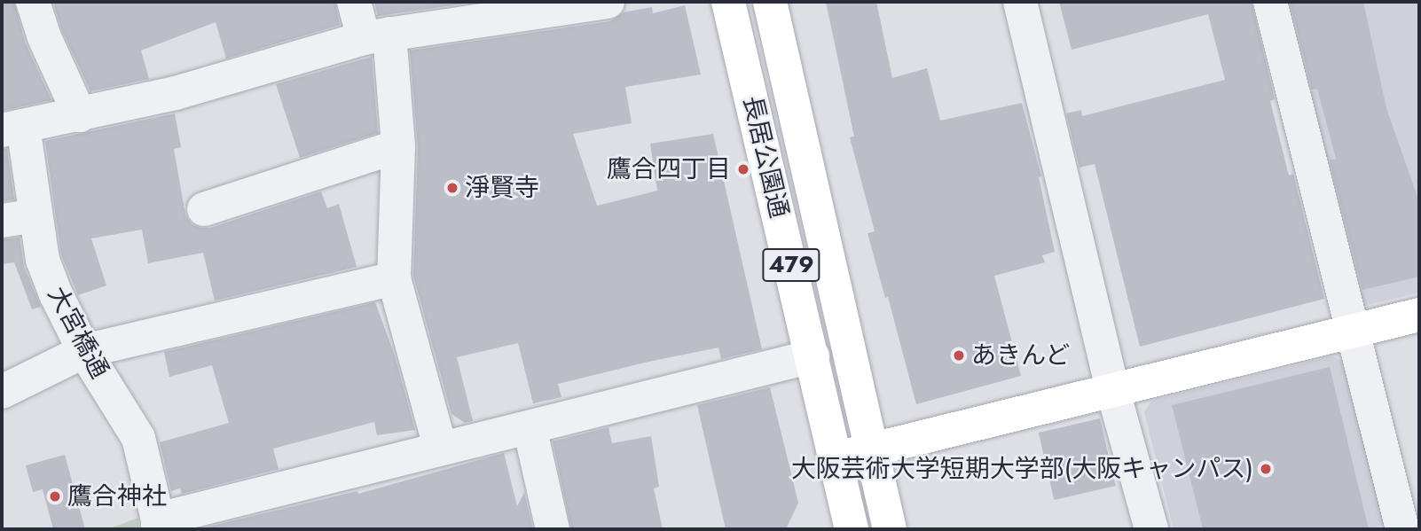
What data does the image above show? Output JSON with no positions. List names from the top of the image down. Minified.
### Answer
{"streets":{"main road":["長居公園通","479"],"street":["大宮橋通"]},"places":["鷹合四丁目","淨賢寺","あきんど","大阪芸術大学短期大学部(大阪キャンパス)","鷹合神社"]}
